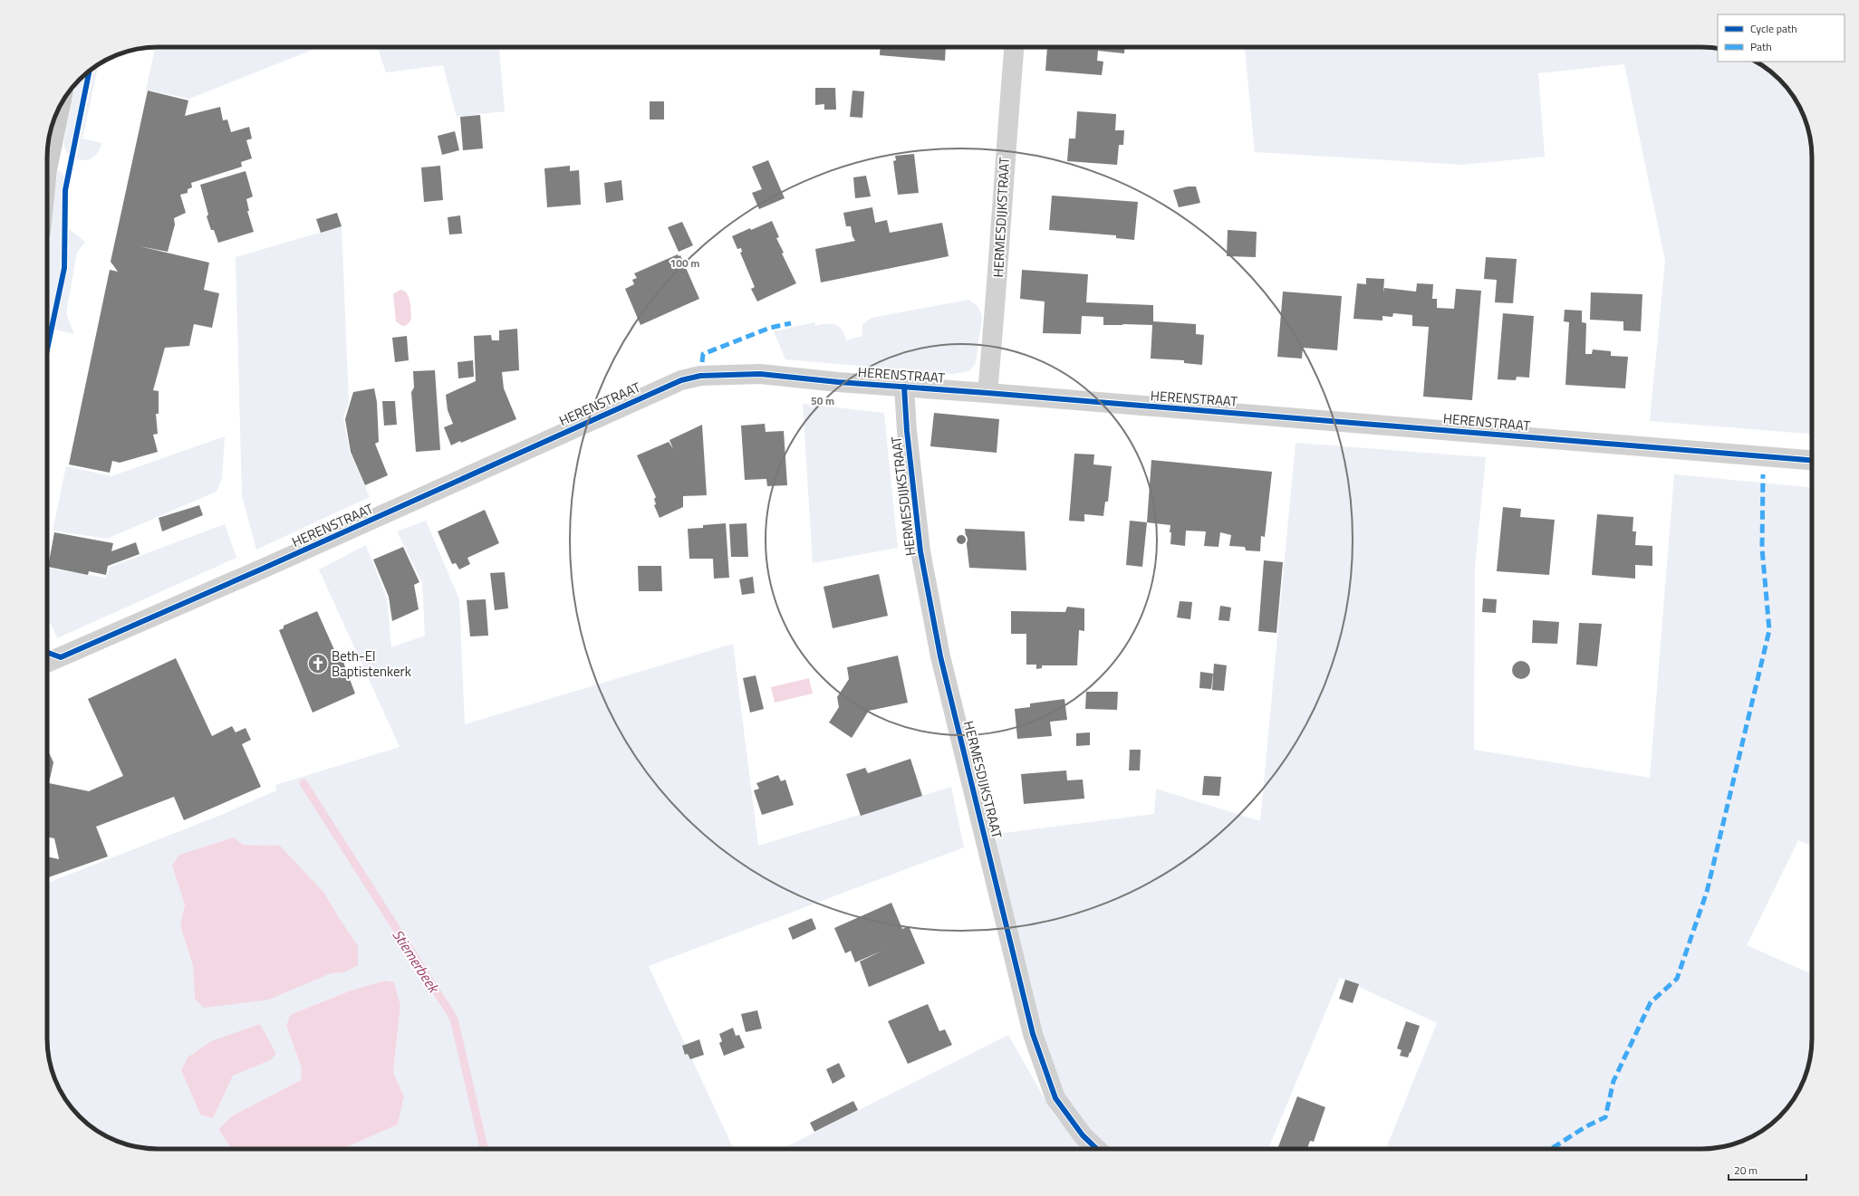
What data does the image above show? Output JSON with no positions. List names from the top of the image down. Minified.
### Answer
{"streets":{"street":["HERMESDIJKSTRAAT","HERENSTRAAT"]},"crossings":[["HERMESDIJKSTRAAT","HERENSTRAAT"]],"water":["Stiemerbeek"],"places":{"church":["Beth-El Baptistenkerk"]},"legend":["Cycle path","Path"],"scale_bar":"20 m","rings":["100 m","50 m"]}
